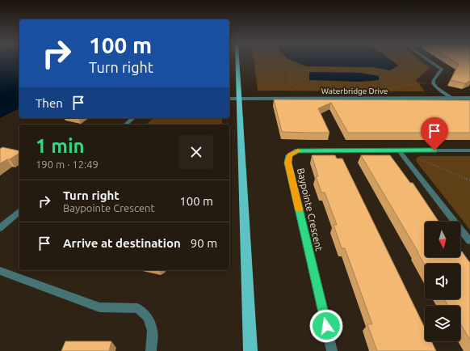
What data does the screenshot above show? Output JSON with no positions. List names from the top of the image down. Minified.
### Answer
{"streets":{"street":["Waterbridge Drive","Baypointe Crescent"]},"north":"bottom","page":{"turn":["100 m","Turn right"],"then":"Then","heading":["1 min","190 m · 12:49"],"list":[{"name":"Turn right","note":"Baypointe Crescent","value":"100 m"},{"name":"Arrive at destination","value":"90 m"}]}}
